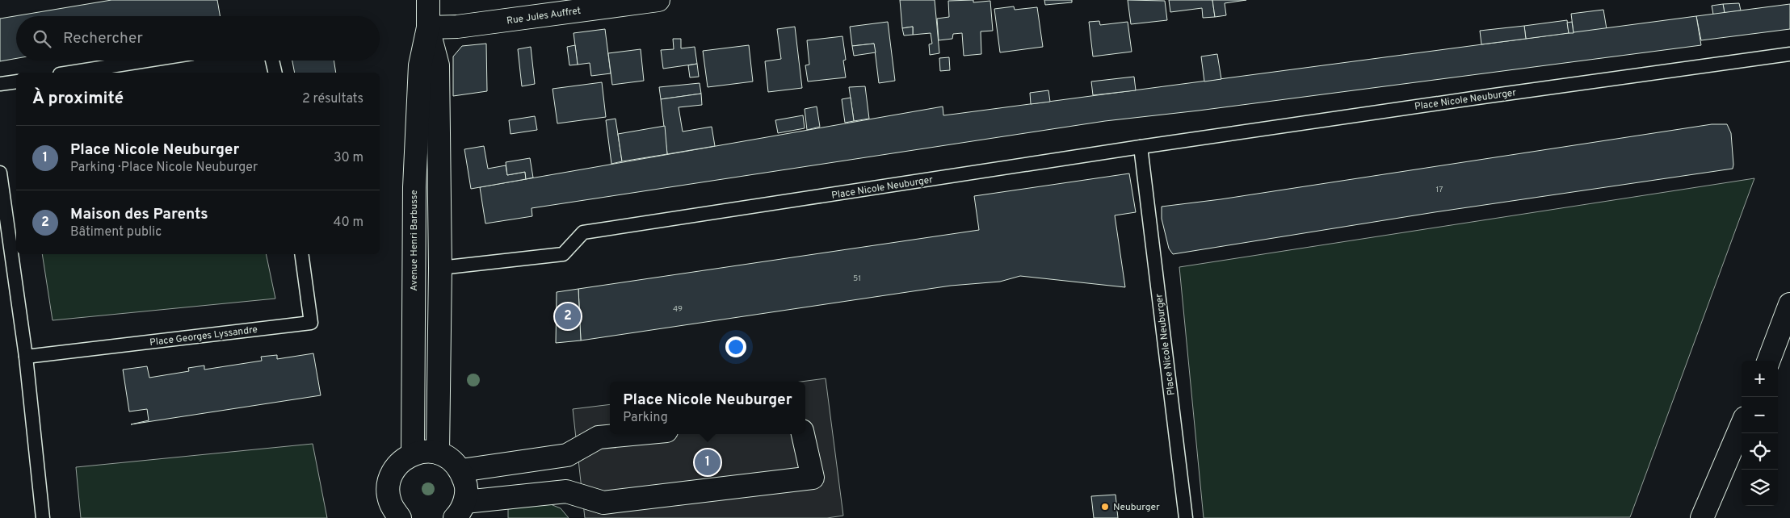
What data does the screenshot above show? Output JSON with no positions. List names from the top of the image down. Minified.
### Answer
{"streets":{"street":["Rue Jules Auffret","Avenue Henri Barbusse"],"lane":["Place Nicole Neuburger","Place Georges Lyssandre"]},"crossings":[["Rue Jules Auffret","Avenue Henri Barbusse"],["Place Nicole Neuburger","Avenue Henri Barbusse"]],"places":["Neuburger"],"house_numbers":["17","51","49"],"page":{"search":"Rechercher","heading":["À proximité","2 résultats"],"list":[{"mark":"1","name":"Place Nicole Neuburger","note":"Parking · Place Nicole Neuburger","value":"30 m"},{"mark":"2","name":"Maison des Parents","note":"Bâtiment public","value":"40 m"}],"pins":["2","1"],"map_buttons":["+","−"],"popup":["Place Nicole Neuburger","Parking"]}}
